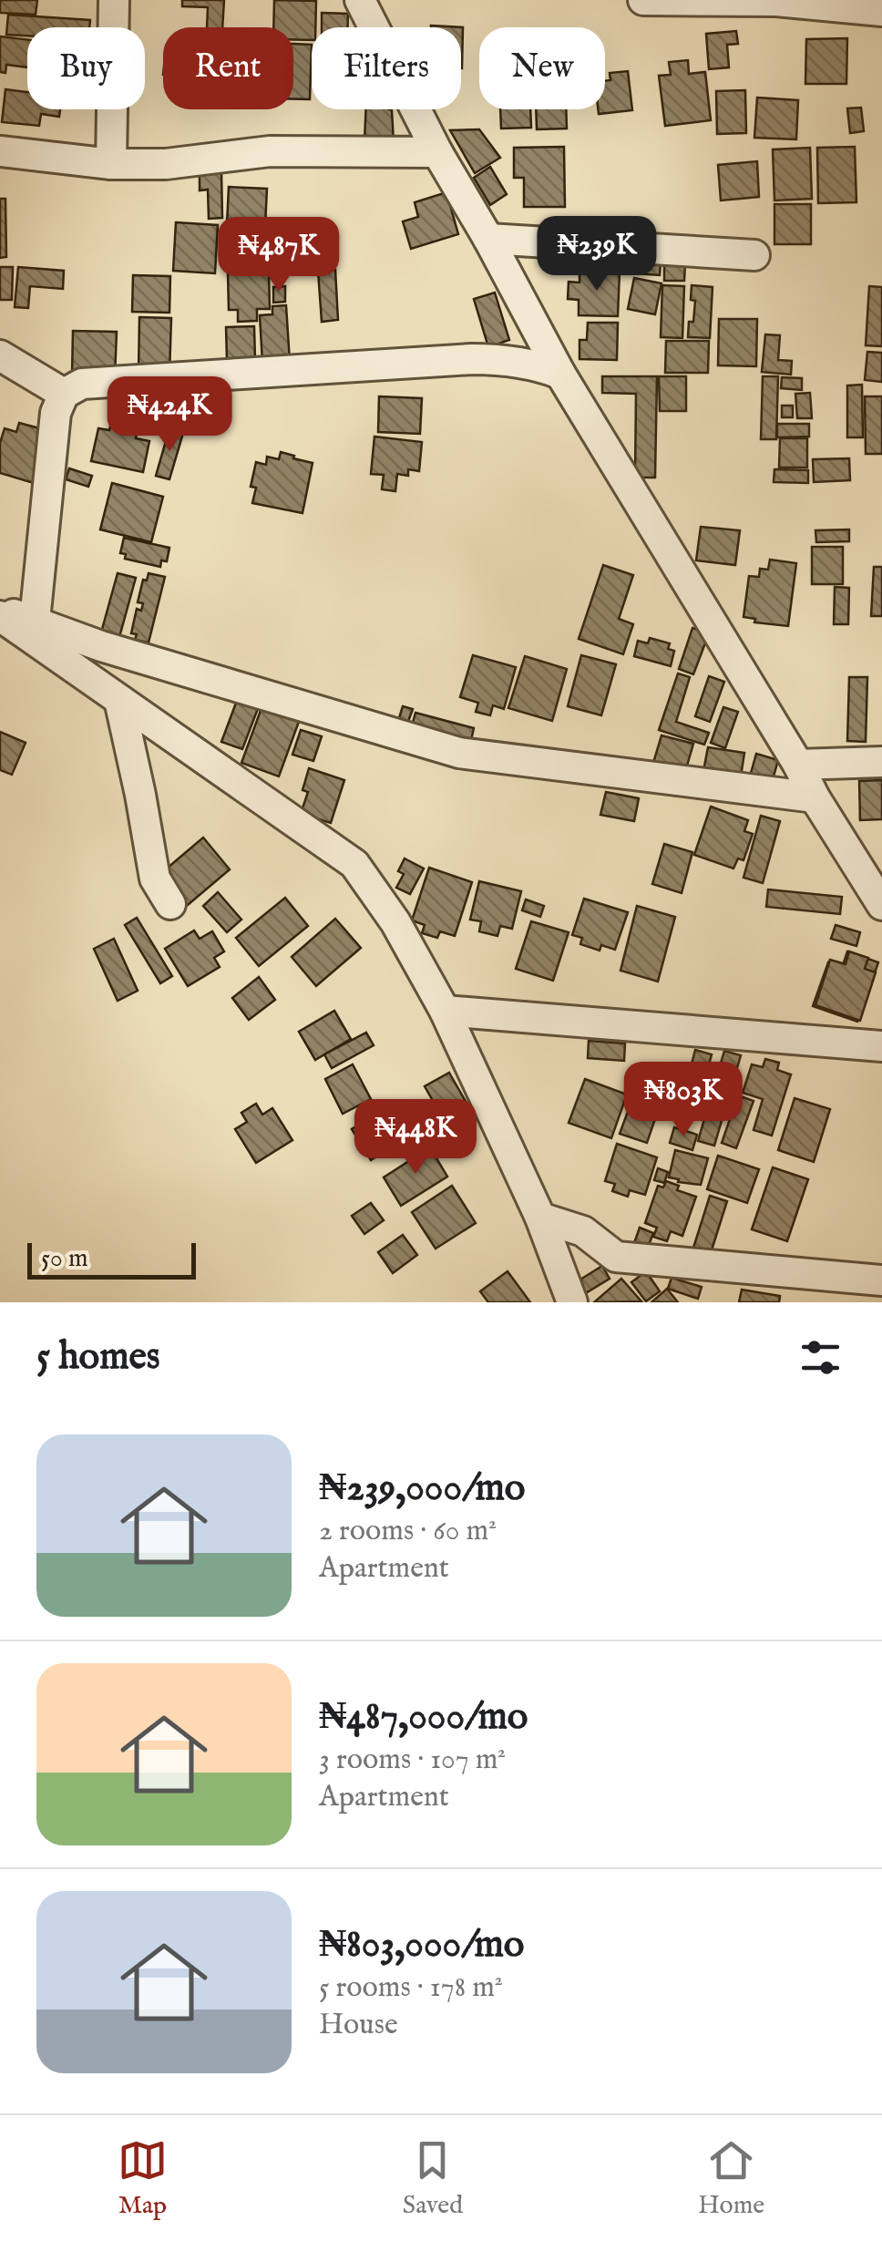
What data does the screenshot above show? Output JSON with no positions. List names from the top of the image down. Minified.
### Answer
{"scale_bar":"50 m","page":{"chip":["Buy","Rent","Filters","New"],"price":["₦239K","₦487K","₦424K","₦803K","₦448K"],"scale":"50 m","heading":"5 homes","list":[{"name":"₦239,000/mo","note":"2 rooms · 60 m² · Apartment"},{"name":"₦487,000/mo","note":"3 rooms · 107 m² · Apartment"},{"name":"₦803,000/mo","note":"5 rooms · 178 m² · House"}],"tabs":["Map","Saved","Home"]}}
